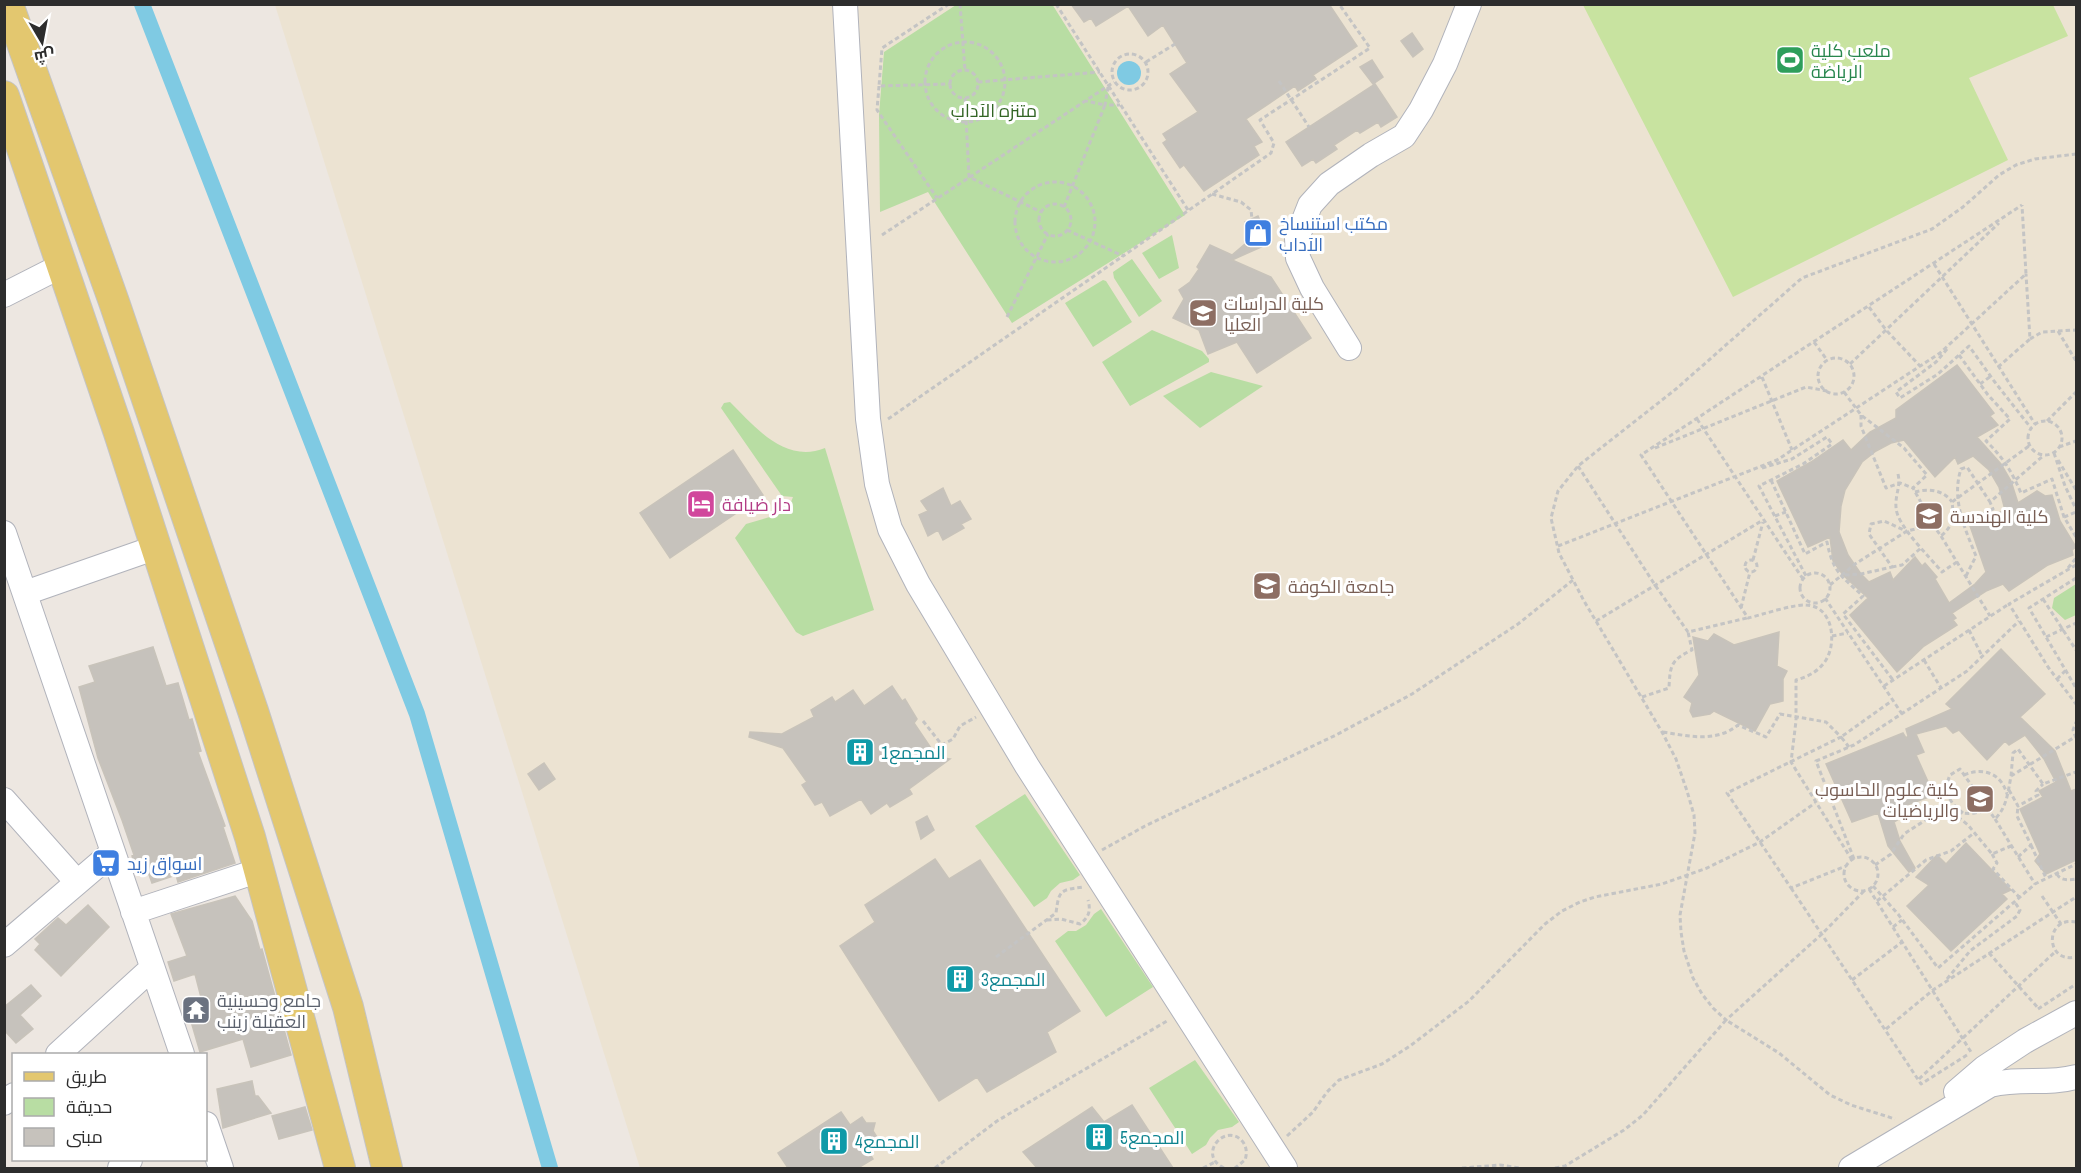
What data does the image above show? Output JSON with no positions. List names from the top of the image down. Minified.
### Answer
{"parks":["متنزه الآداب"],"places":{"sports":["ملعب كلية الرياضة"],"shop":["مكتب استنساخ الآداب"],"school or university":["كلية الدراسات العليا","كلية الهندسة","جامعة الكوفة","كلية علوم الحاسوب والرياضيات"],"hotel":["دار ضيافة"],"building":["المجمع1","المجمع3","المجمع5","المجمع4"],"supermarket":["اسواق زيد"],"temple":["جامع وحسينية العقيلة زينب"]},"legend":["طريق","حديقة","مبنى"],"north":"bottom"}
